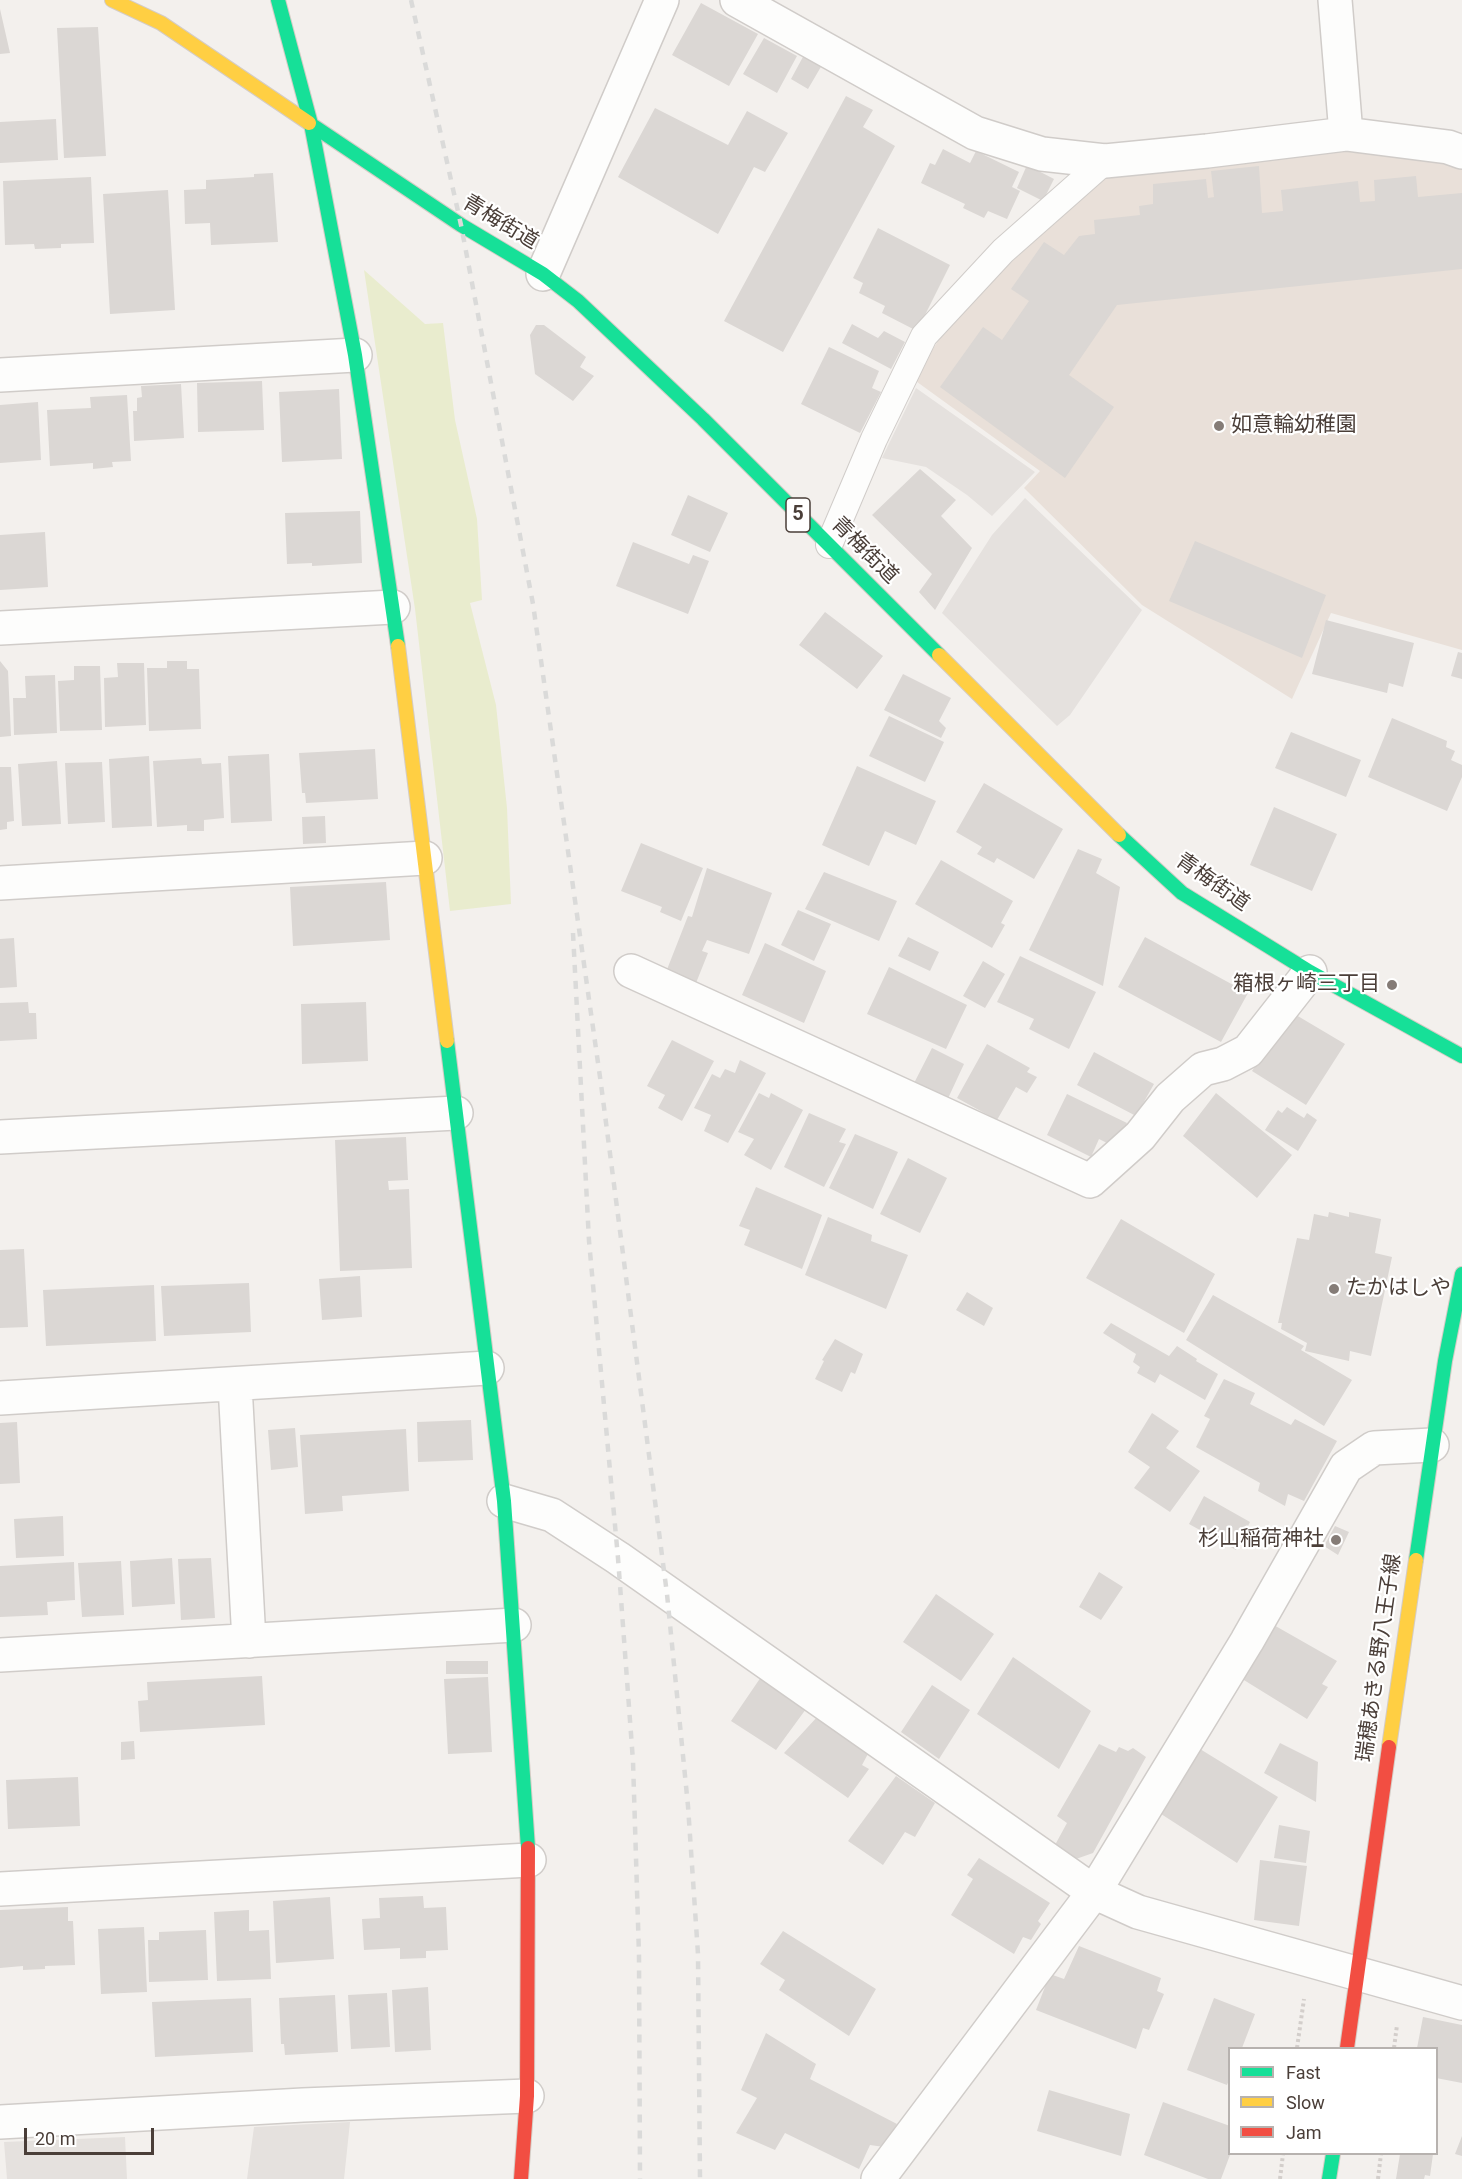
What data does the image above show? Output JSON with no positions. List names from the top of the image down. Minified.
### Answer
{"streets":{"main road":["青梅街道","5","瑞穂あきる野八王子線"]},"places":["如意輪幼稚園","箱根ヶ崎三丁目","たかはしや","杉山稲荷神社"],"legend":["Fast","Slow","Jam"],"scale_bar":"20 m"}
